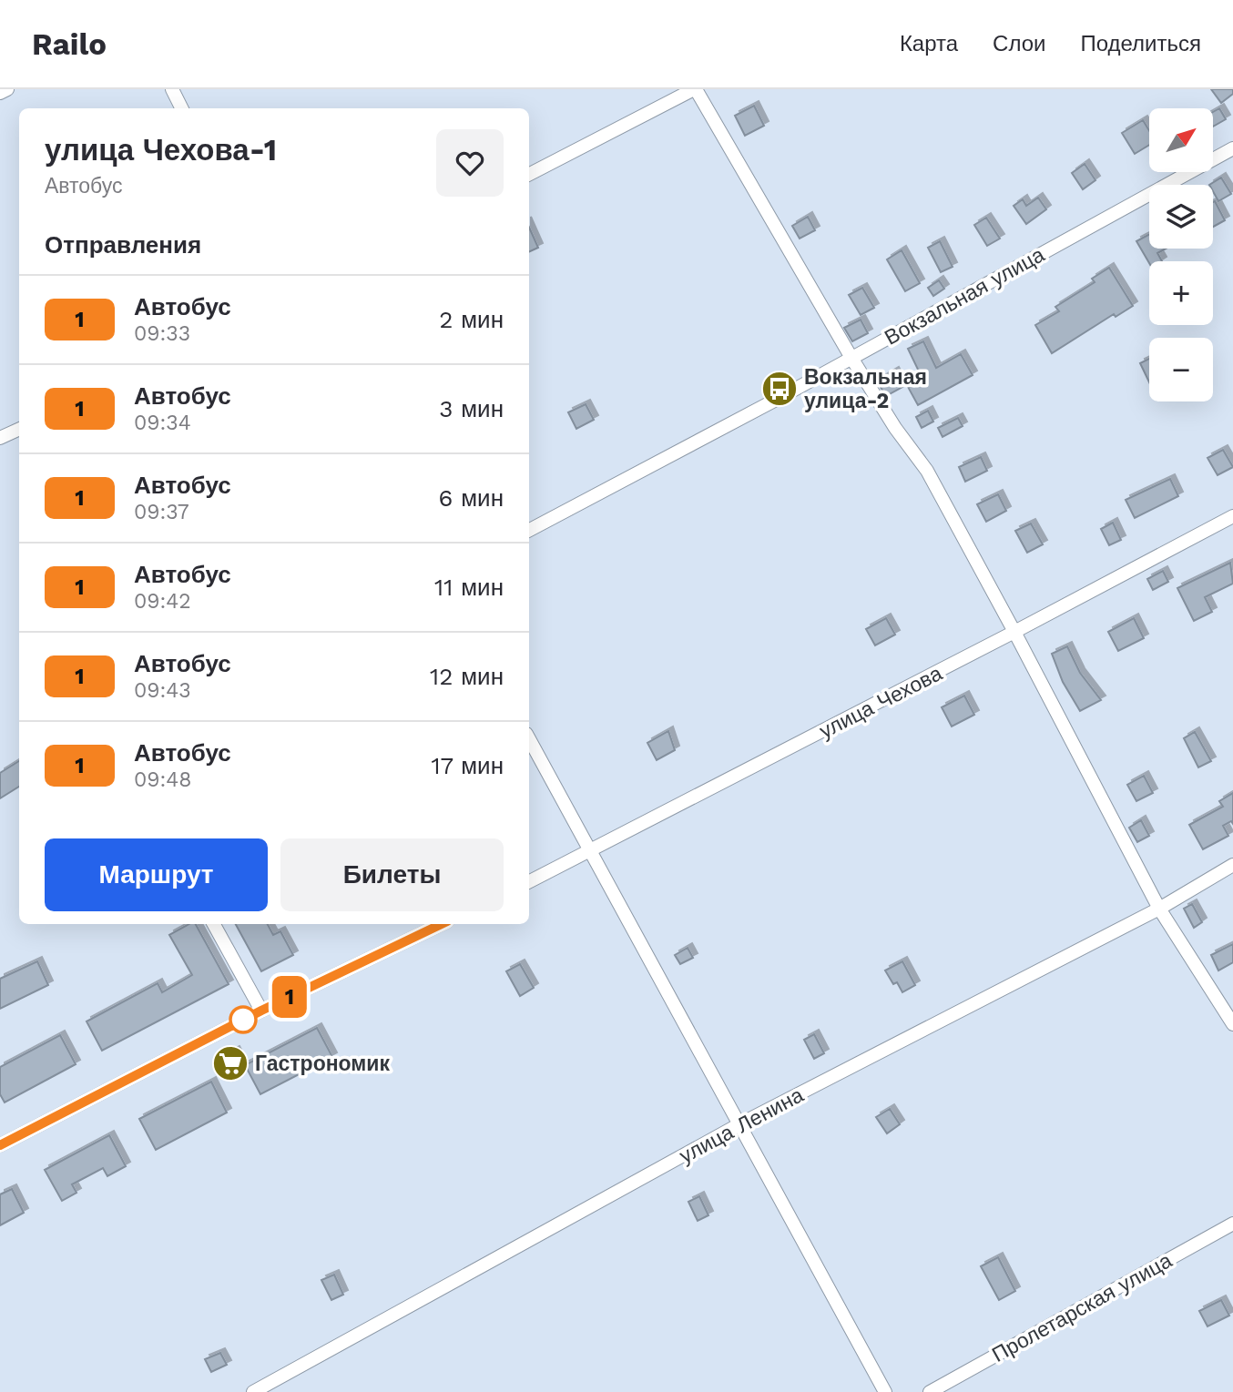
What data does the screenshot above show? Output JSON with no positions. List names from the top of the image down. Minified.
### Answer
{"streets":{"street":["Вокзальная улица","улица Чехова","улица Ленина","Пролетарская улица"]},"places":{"bus stop":["Вокзальная улица-2"],"supermarket":["Гастрономик"]},"lines":["bus line 1"],"north":"top right","page":{"header":"Railo","nav":["Карта","Слои","Поделиться"],"on_map":"1","map_buttons":["+","−"],"heading":[["улица Чехова-1","Автобус"],"Отправления"],"list":[{"mark":"1","name":"Автобус","note":"09:33","value":"2 мин"},{"mark":"1","name":"Автобус","note":"09:34","value":"3 мин"},{"mark":"1","name":"Автобус","note":"09:37","value":"6 мин"},{"mark":"1","name":"Автобус","note":"09:42","value":"11 мин"},{"mark":"1","name":"Автобус","note":"09:43","value":"12 мин"},{"mark":"1","name":"Автобус","note":"09:48","value":"17 мин"}],"buttons":["Маршрут","Билеты"]}}
